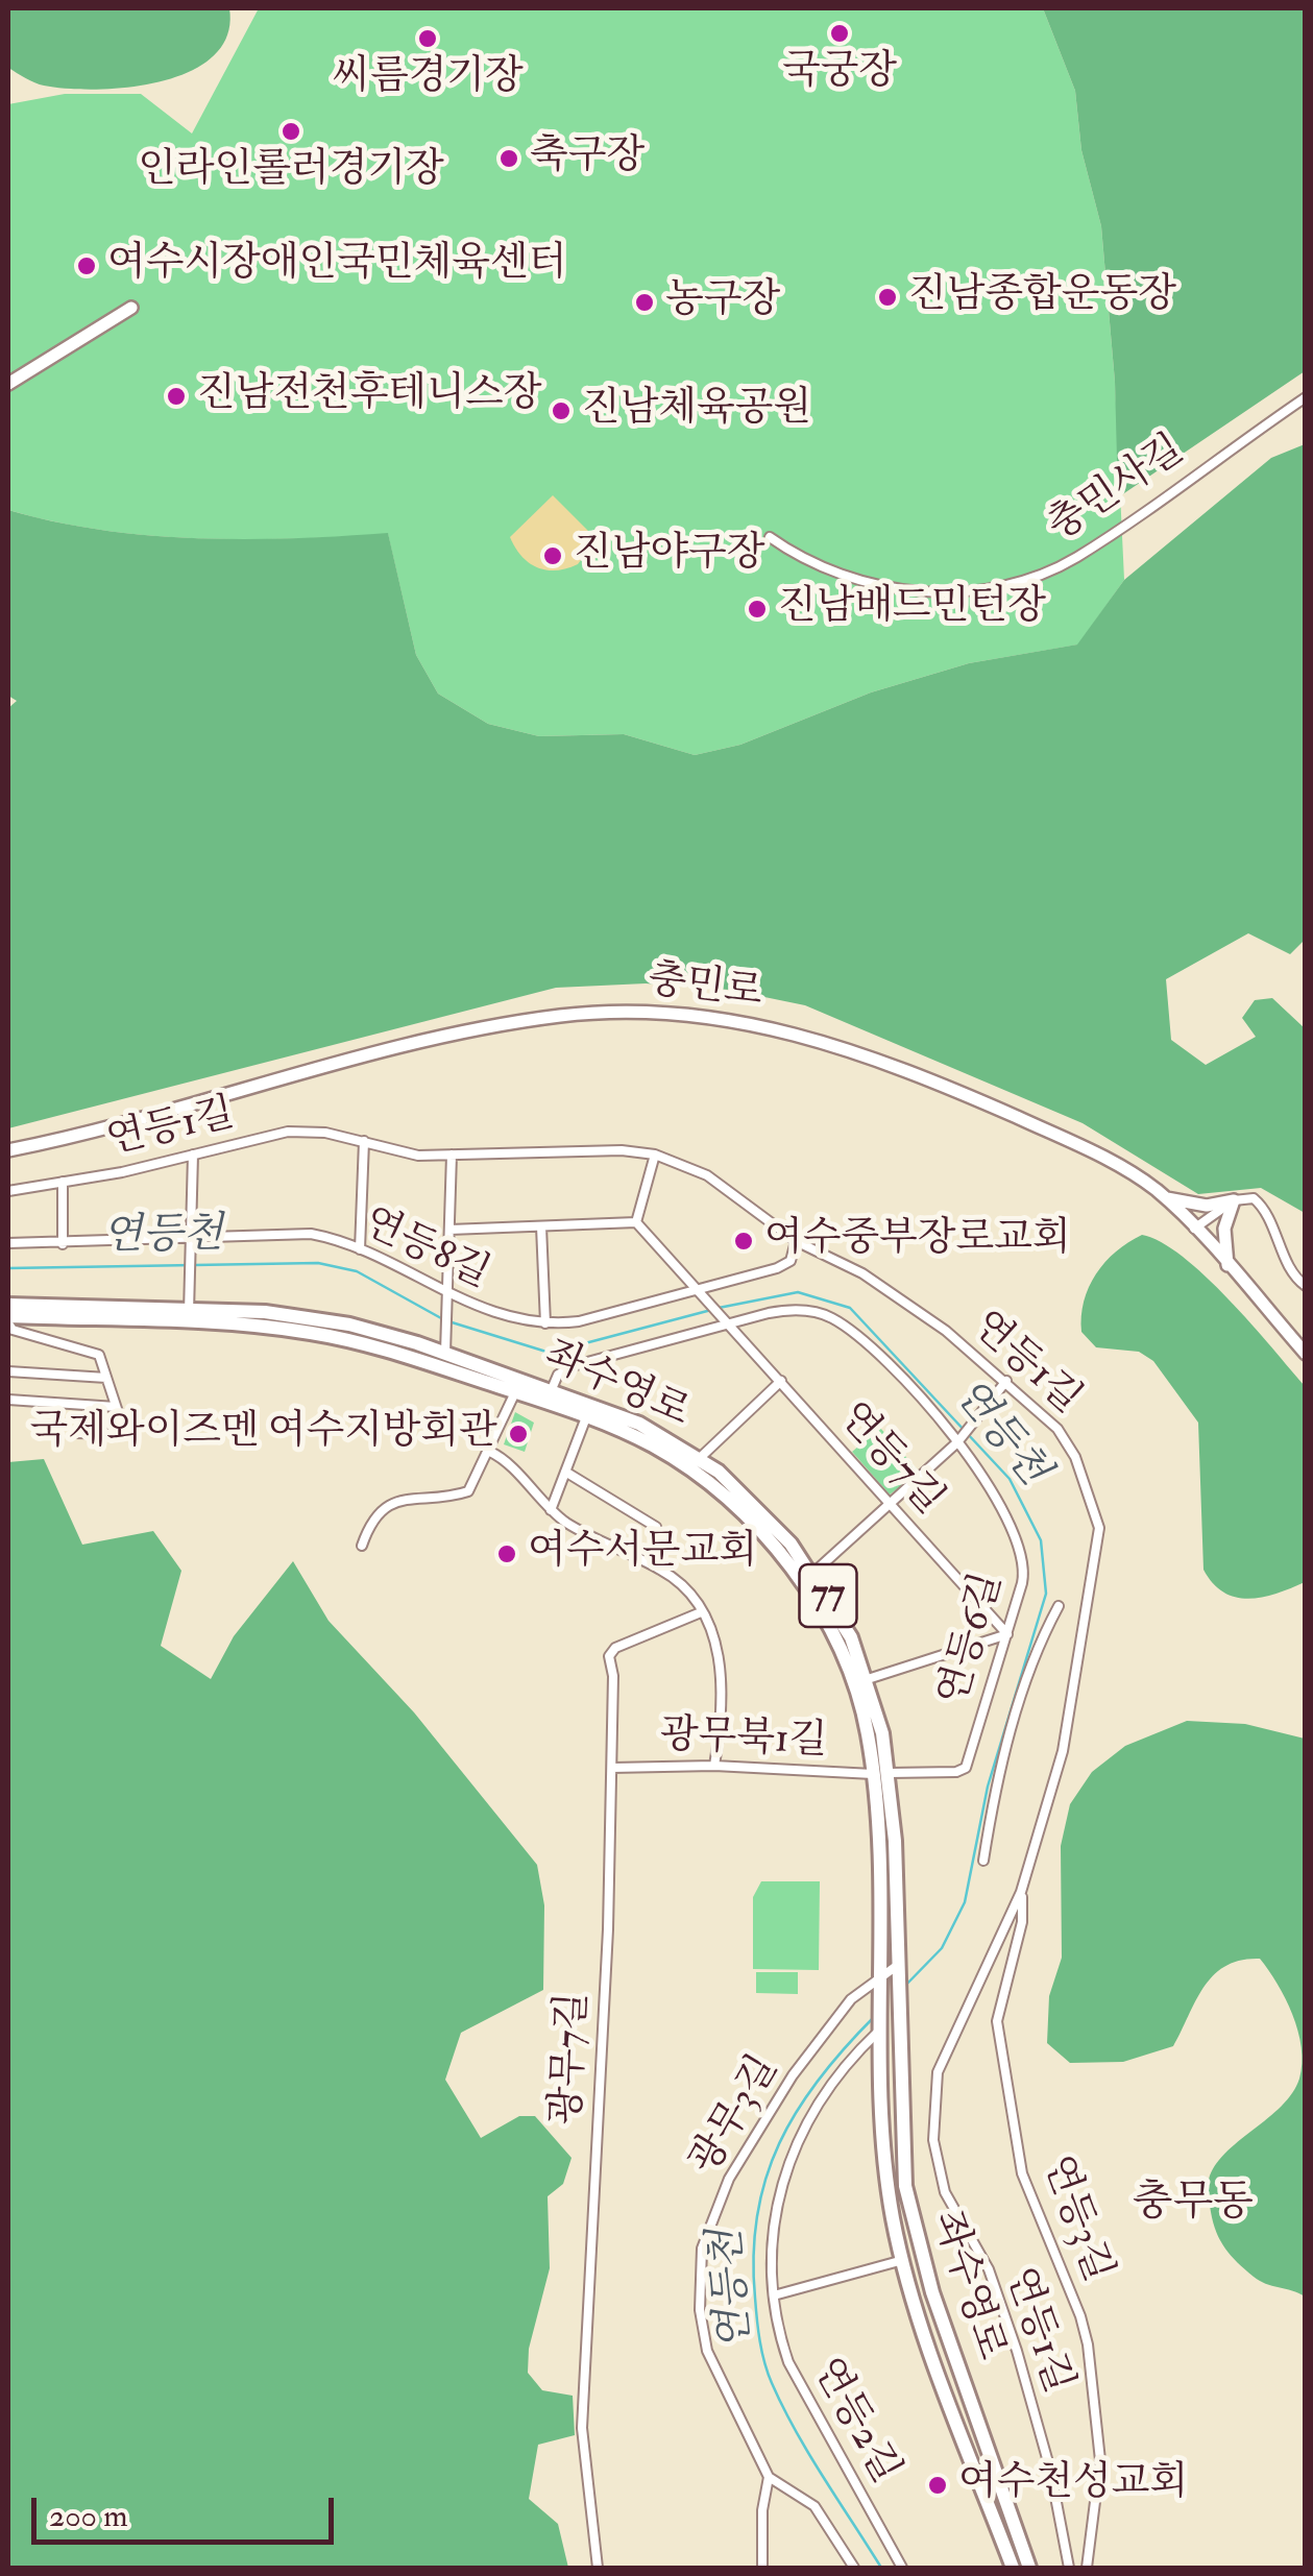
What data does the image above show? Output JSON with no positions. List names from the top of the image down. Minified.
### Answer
{"streets":{"main road":["좌수영로","77"],"street":["충민사길","충민로","연등1길","연등8길","연등7길","연등6길","광무북1길","광무7길","광무3길","연등3길","연등2길"]},"crossings":[["연등1길","연등8길"],["연등1길","연등3길"],["연등8길","연등7길"],["좌수영로","연등6길"],["좌수영로","광무북1길"],["좌수영로","광무3길"],["좌수영로","연등2길"],["연등7길","연등6길"],["광무북1길","광무7길"]],"districts":["충무동"],"water":["연등천"],"places":["국궁장","씨름경기장","인라인롤러경기장","축구장","여수시장애인국민체육센터","진남종합운동장","농구장","진남전천후테니스장","진남체육공원","진남야구장","진남배드민턴장","여수중부장로교회","국제와이즈멘 여수지방회관","여수서문교회","여수천성교회"],"scale_bar":"200 m"}
